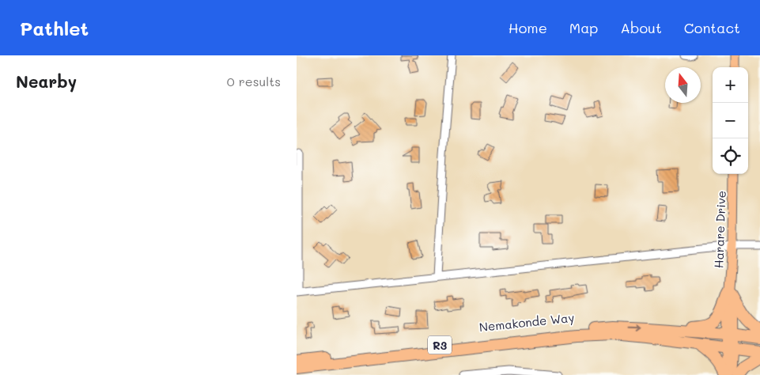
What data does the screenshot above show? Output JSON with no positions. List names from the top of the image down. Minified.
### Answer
{"streets":{"highway":["Nemakonde Way","R3"],"main road":["Harare Drive"]},"crossings":[["Harare Drive","Nemakonde Way"]],"north":"top","page":{"header":"Pathlet","nav":["Home","Map","About","Contact"],"heading":["Nearby","0 results"],"map_buttons":["+","−"]}}
